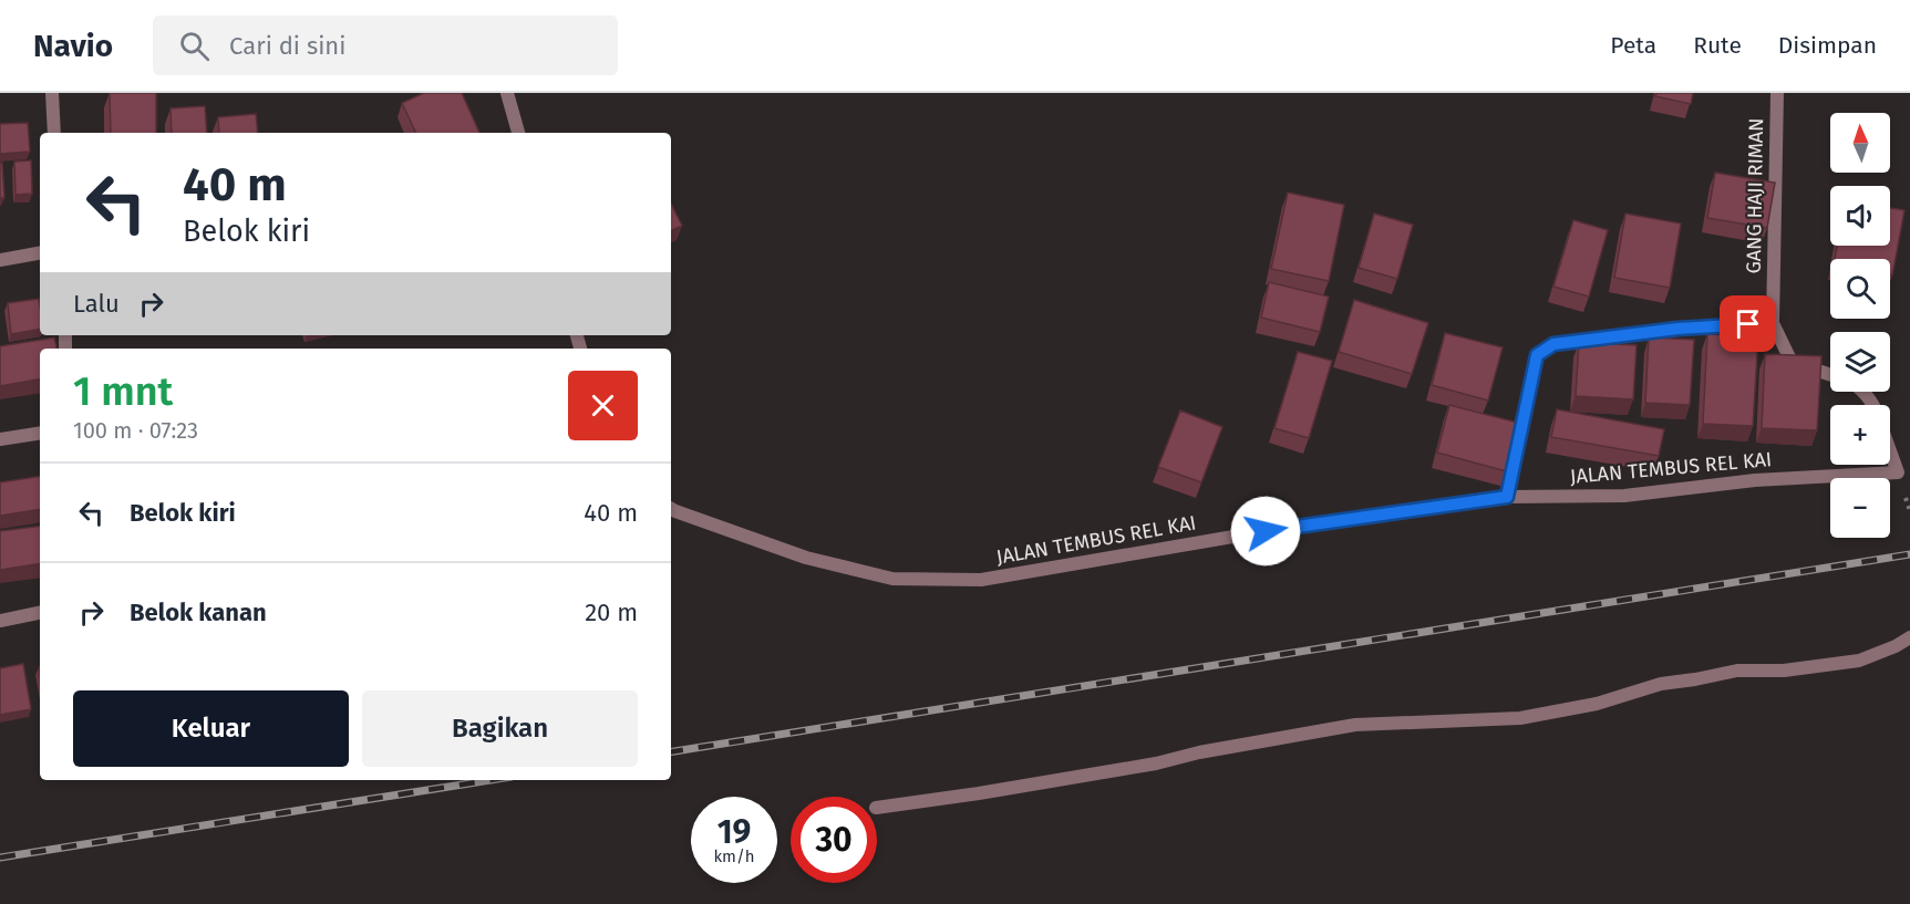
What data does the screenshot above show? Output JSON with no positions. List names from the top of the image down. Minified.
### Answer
{"streets":{"street":["GANG HAJI RIMAN","JALAN TEMBUS REL KAI"]},"crossings":[["GANG HAJI RIMAN","JALAN TEMBUS REL KAI"]],"north":"top","page":{"header":"Navio","search":"Cari di sini","nav":["Peta","Rute","Disimpan"],"map_buttons":["+","−"],"turn":["40 m","Belok kiri"],"then":"Lalu","heading":["1 mnt","100 m · 07:23"],"list":[{"name":"Belok kiri","value":"40 m"},{"name":"Belok kanan","value":"20 m"}],"buttons":["Keluar","Bagikan"],"speed":"19 km/h","limit":"30"}}
